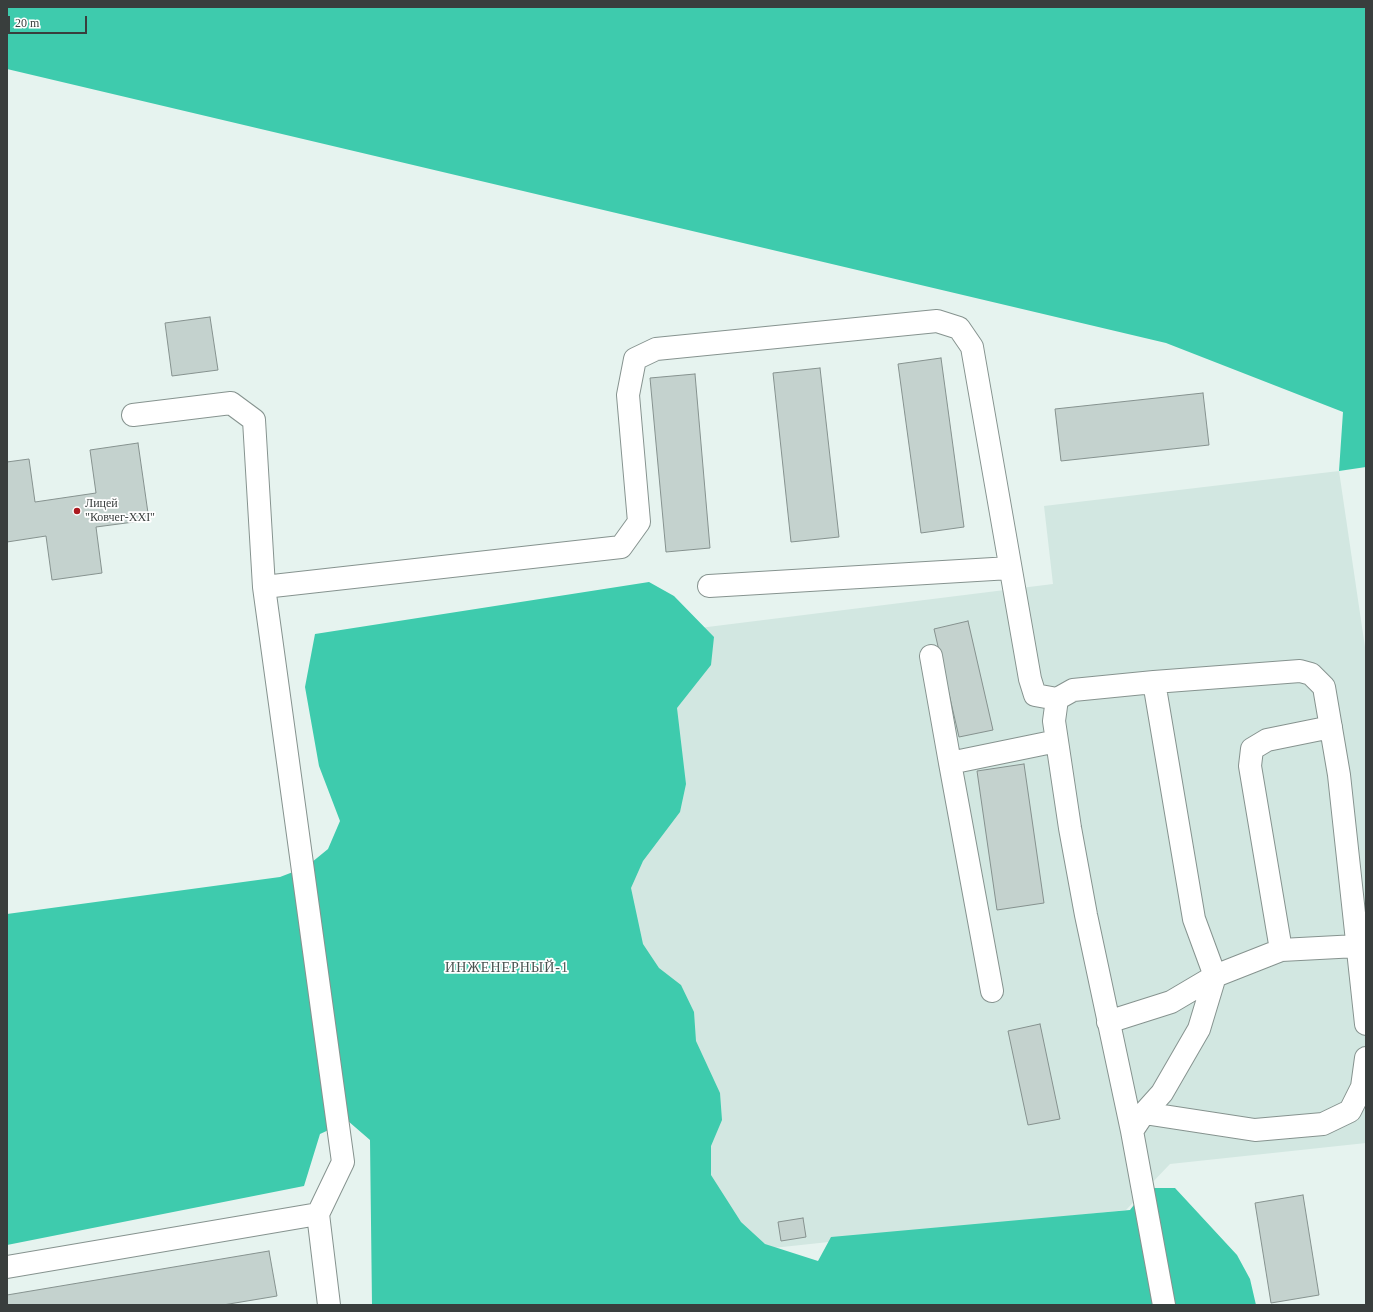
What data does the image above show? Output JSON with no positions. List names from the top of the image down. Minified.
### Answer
{"districts":["ИНЖЕНЕРНЫЙ-1"],"places":["Лицей \"Ковчег-XXI\""],"scale_bar":"20 m"}
